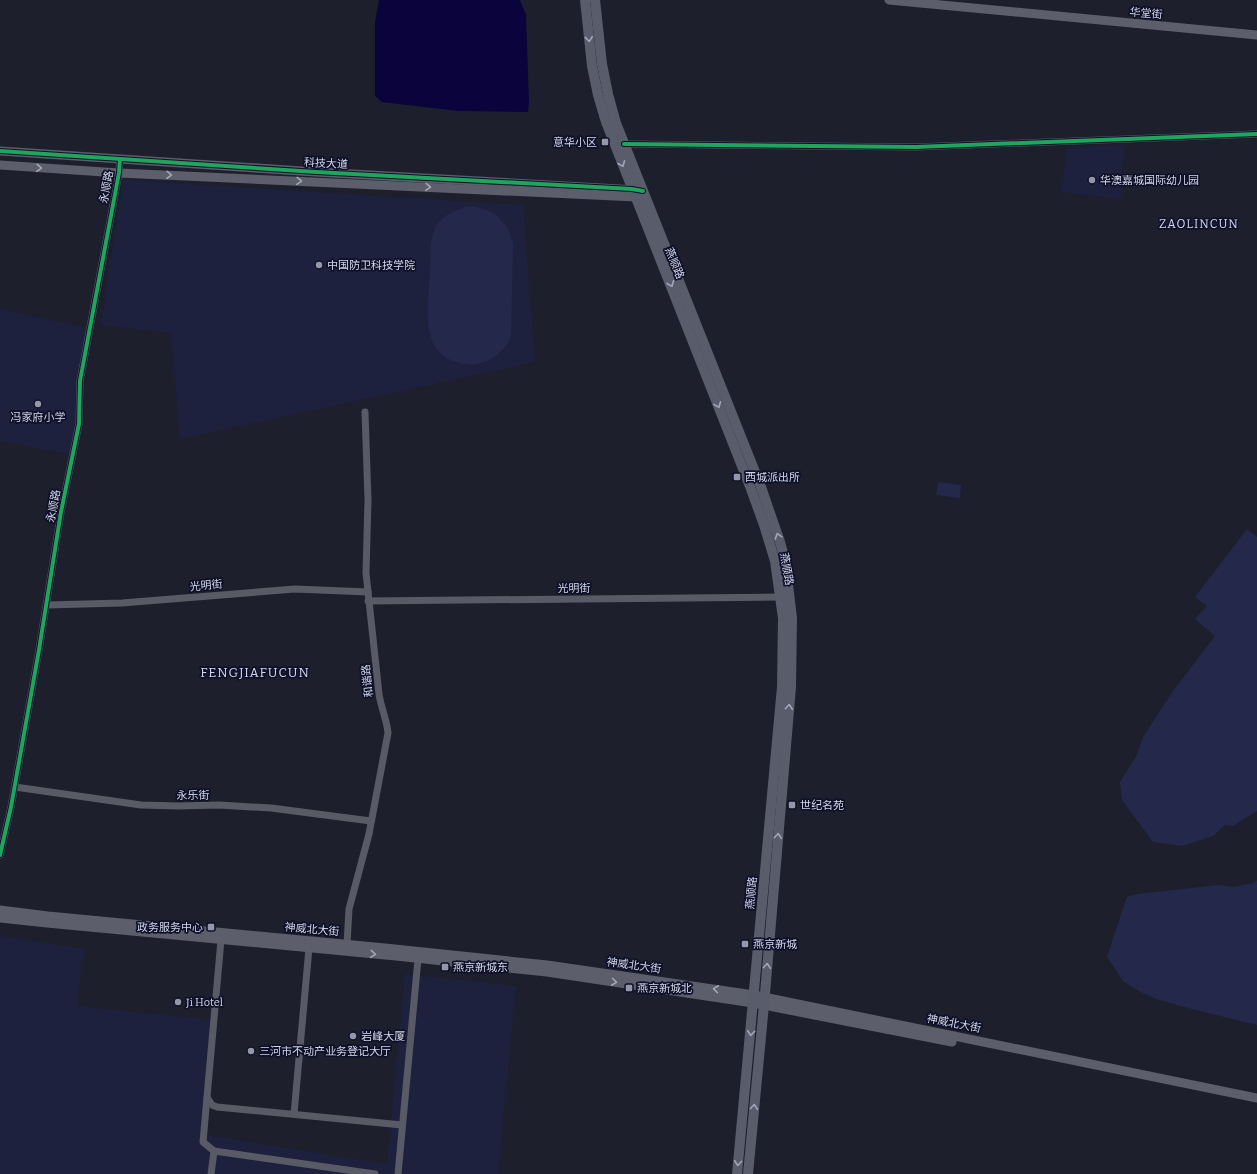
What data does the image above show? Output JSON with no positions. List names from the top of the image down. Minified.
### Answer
{"streets":{"main road":["燕顺路"],"street":["华堂街","科技大道","永顺路","光明街","和谐路","永乐街","神威北大街"]},"crossings":[["科技大道","永顺路"],["科技大道","燕顺路"],["永顺路","光明街"],["永顺路","永乐街"],["燕顺路","光明街"],["燕顺路","神威北大街"],["光明街","和谐路"],["和谐路","永乐街"],["和谐路","神威北大街"]],"districts":["ZAOLINCUN","FENGJIAFUCUN"],"places":{"transit":["意华小区","西城派出所","世纪名苑","政务服务中心","燕京新城","燕京新城东","燕京新城北"],"other":["华澳嘉城国际幼儿园","中国防卫科技学院","冯家府小学","Ji Hotel","岩峰大厦","三河市不动产业务登记大厅"]}}
